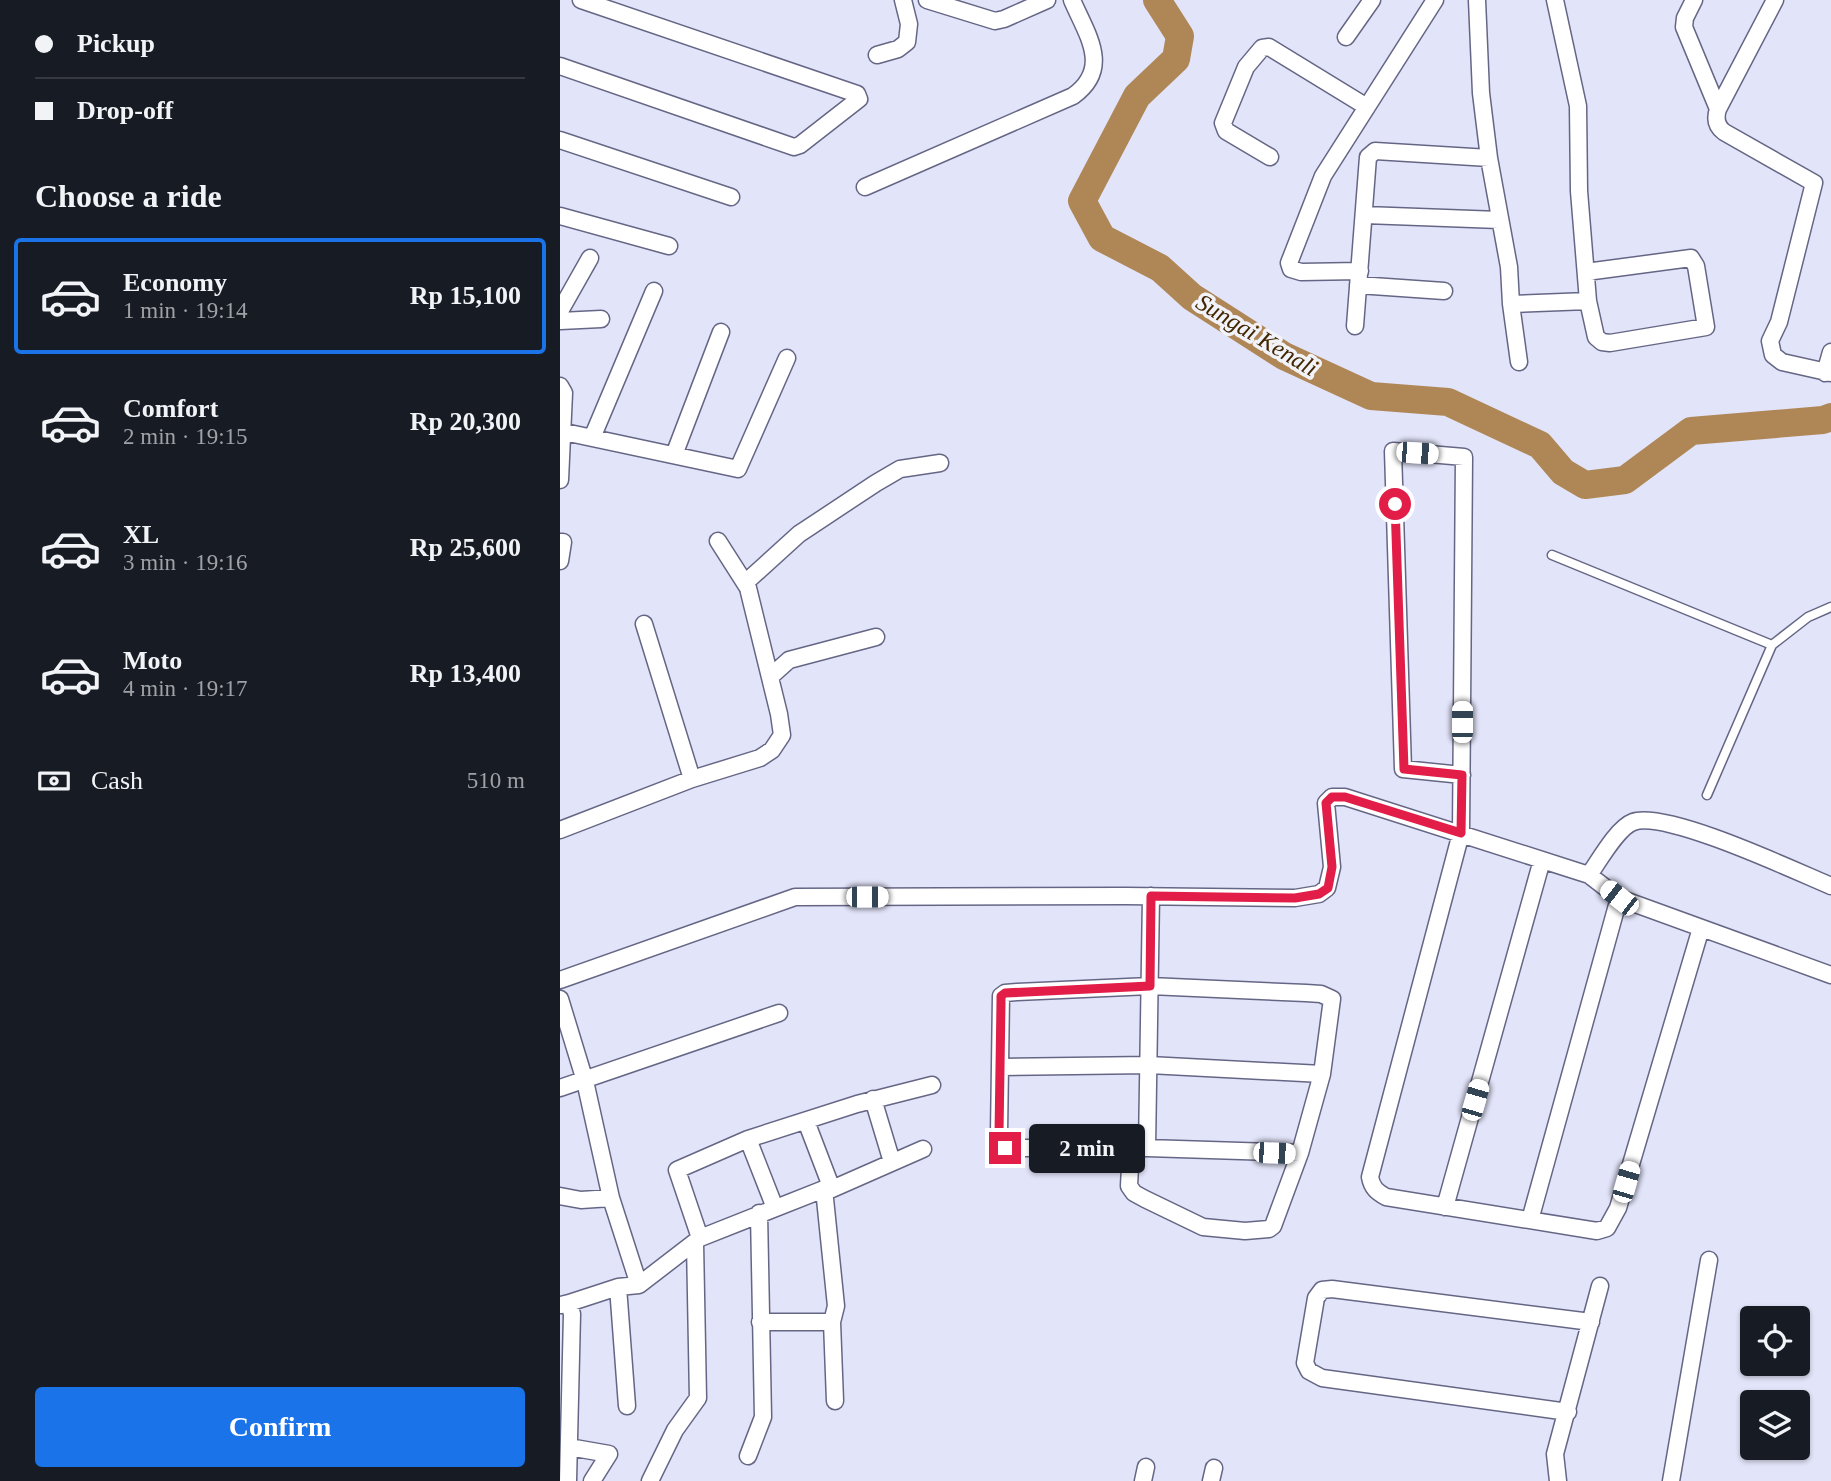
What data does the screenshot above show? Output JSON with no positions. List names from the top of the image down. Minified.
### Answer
{"water":["Sungai Kenali"],"page":{"banner":["Pickup","Drop-off"],"heading":"Choose a ride","list":[{"name":"Economy","note":"1 min · 19:14","value":"Rp 15,100"},{"name":"Comfort","note":"2 min · 19:15","value":"Rp 20,300"},{"name":"XL","note":"3 min · 19:16","value":"Rp 25,600"},{"name":"Moto","note":"4 min · 19:17","value":"Rp 13,400"}],"pay":["Cash","510 m"],"bubble":"2 min","buttons":"Confirm"}}
